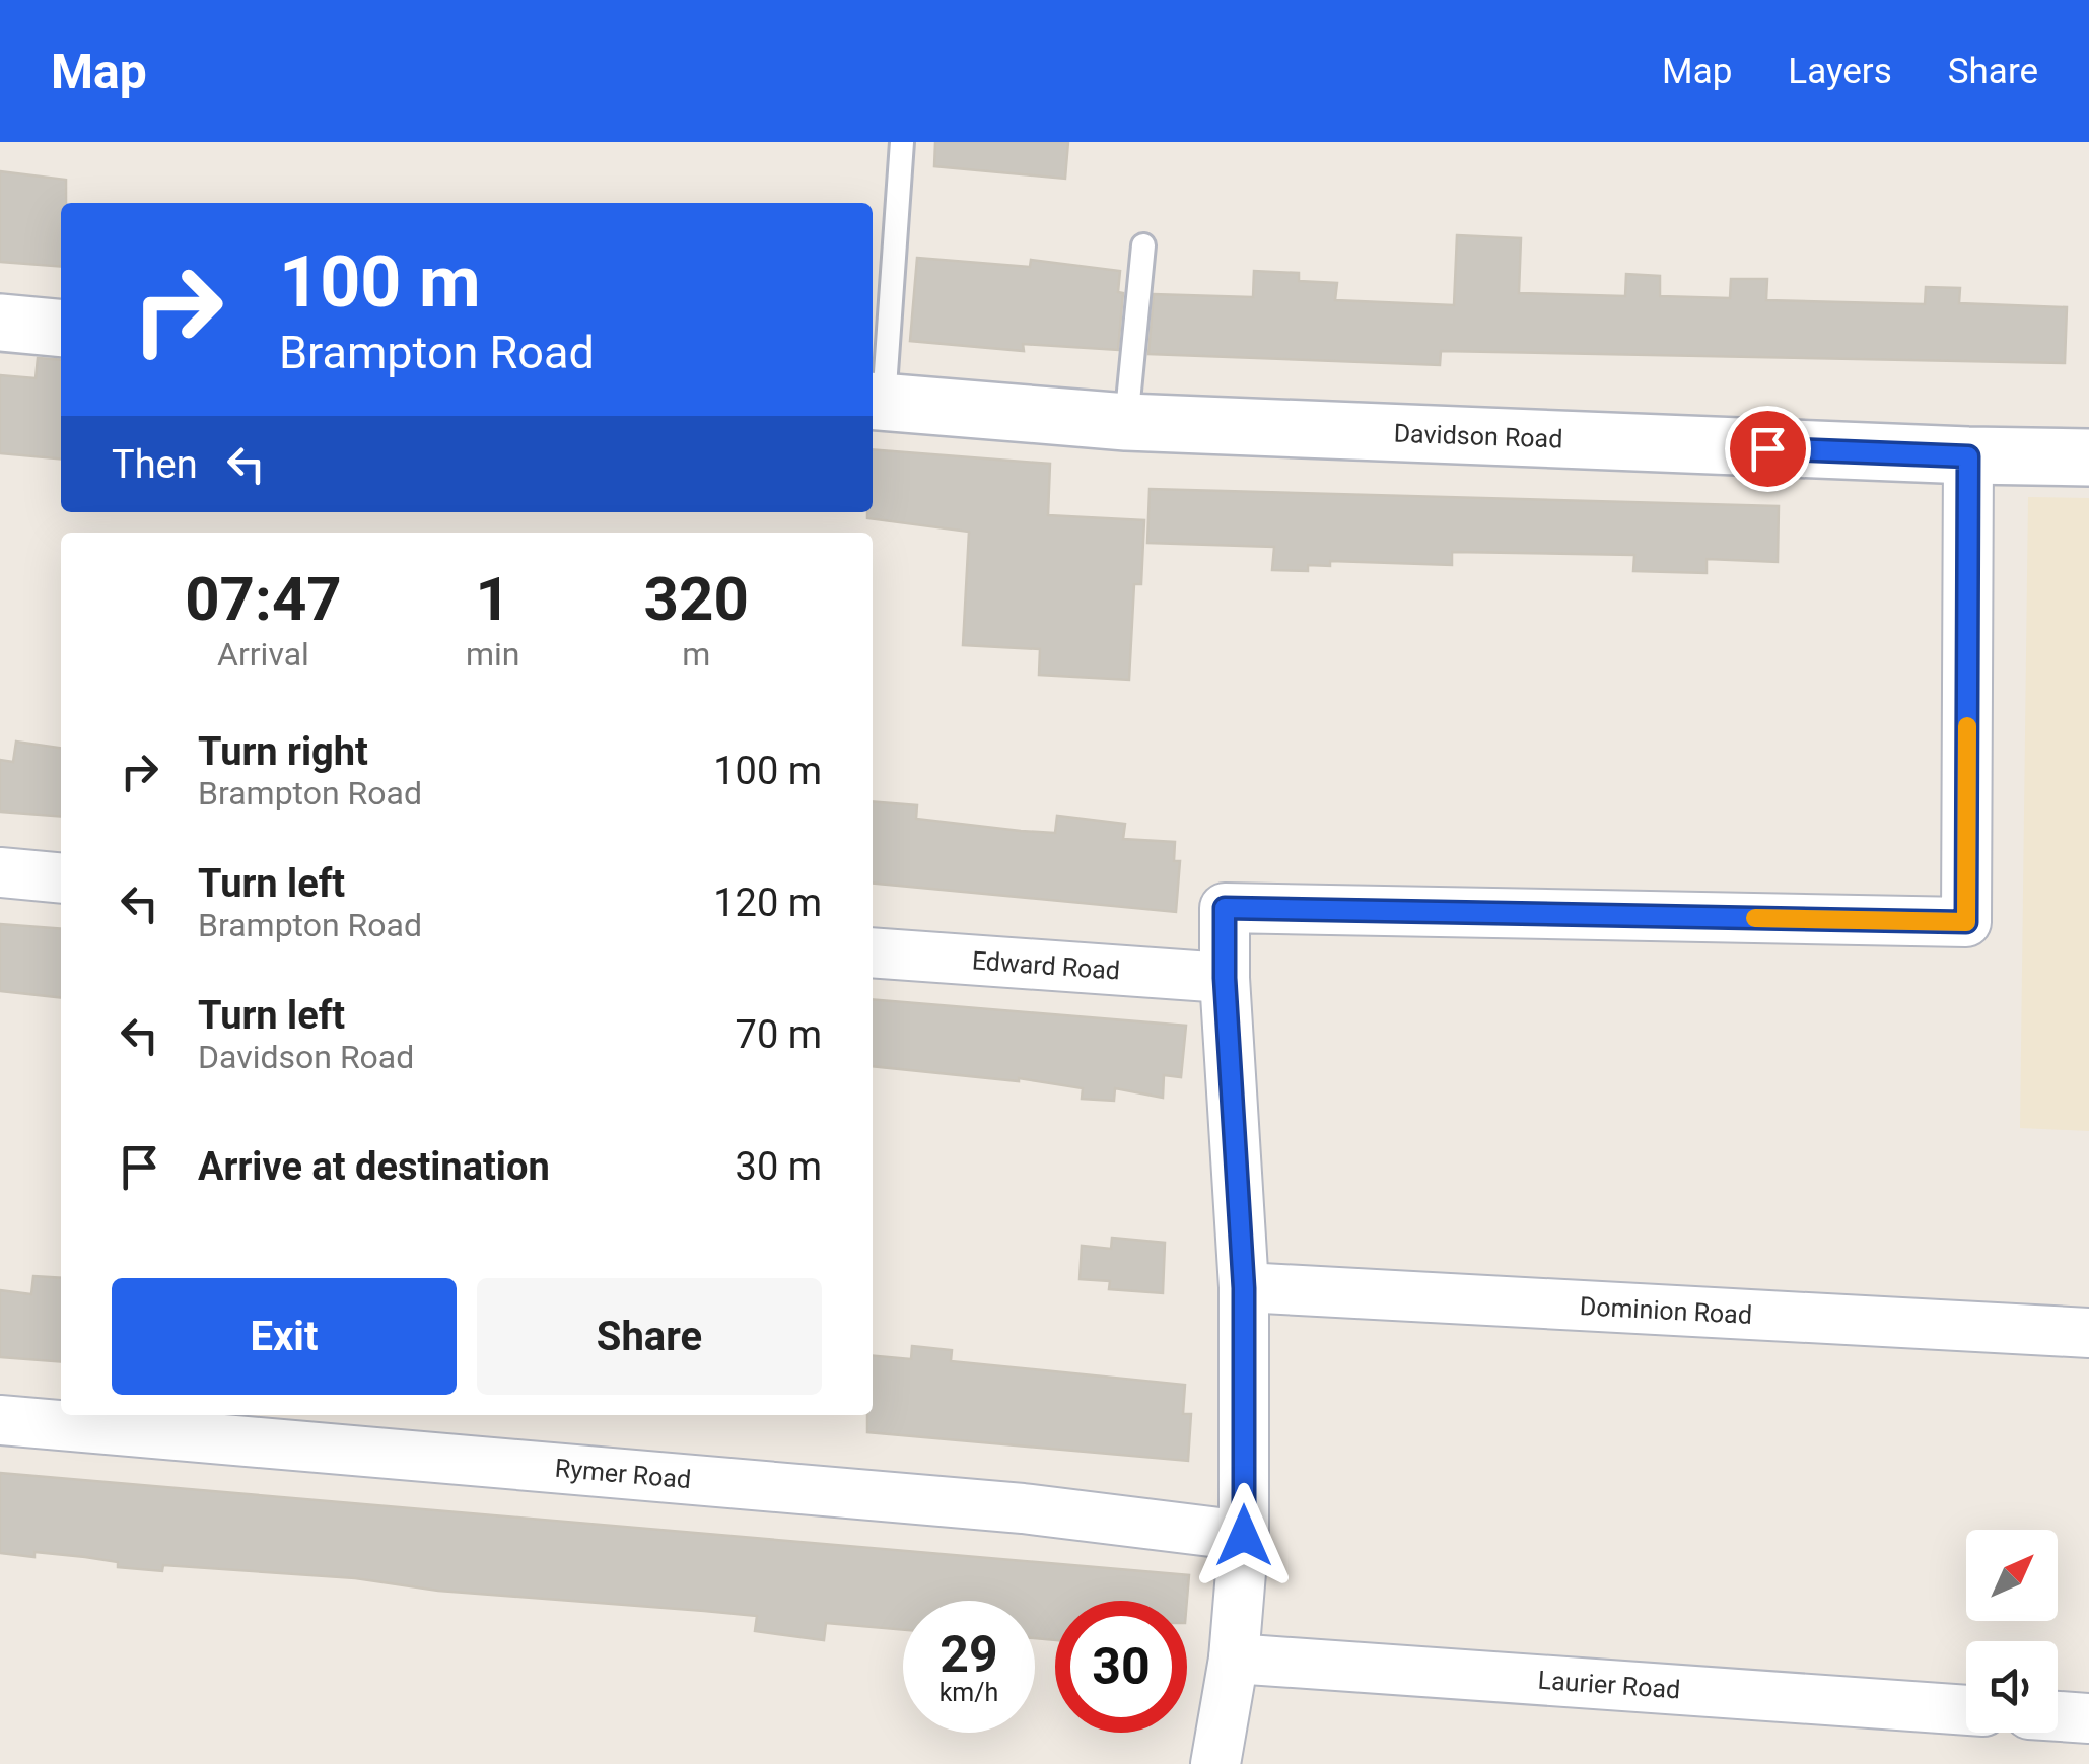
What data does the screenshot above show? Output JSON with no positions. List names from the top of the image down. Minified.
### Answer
{"streets":{"street":["Davidson Road","Edward Road","Dominion Road","Rymer Road","Laurier Road"]},"north":"top right","page":{"header":"Map","nav":["Map","Layers","Share"],"turn":["100 m","Brampton Road"],"then":"Then","eta":["07:47","Arrival","1","min","320","m"],"list":[{"name":"Turn right","note":"Brampton Road","value":"100 m"},{"name":"Turn left","note":"Brampton Road","value":"120 m"},{"name":"Turn left","note":"Davidson Road","value":"70 m"},{"name":"Arrive at destination","value":"30 m"}],"buttons":["Exit","Share"],"speed":"29 km/h","limit":"30"}}
